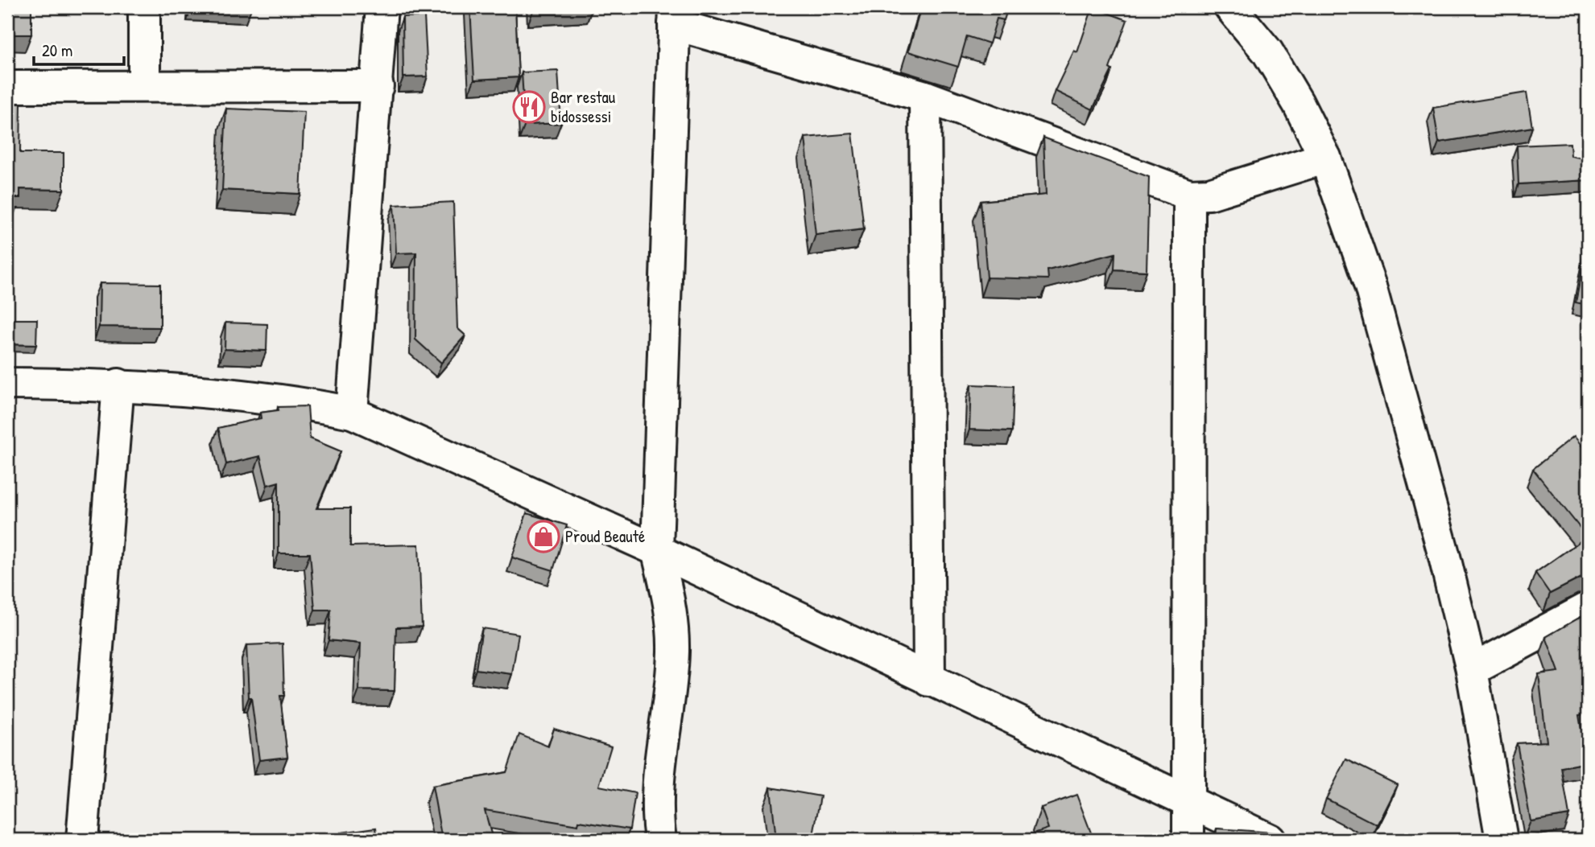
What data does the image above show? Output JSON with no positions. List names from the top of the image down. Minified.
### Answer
{"places":{"restaurant":["Bar restau bidossessi"],"shop":["Proud Beauté"]},"scale_bar":"20 m"}
